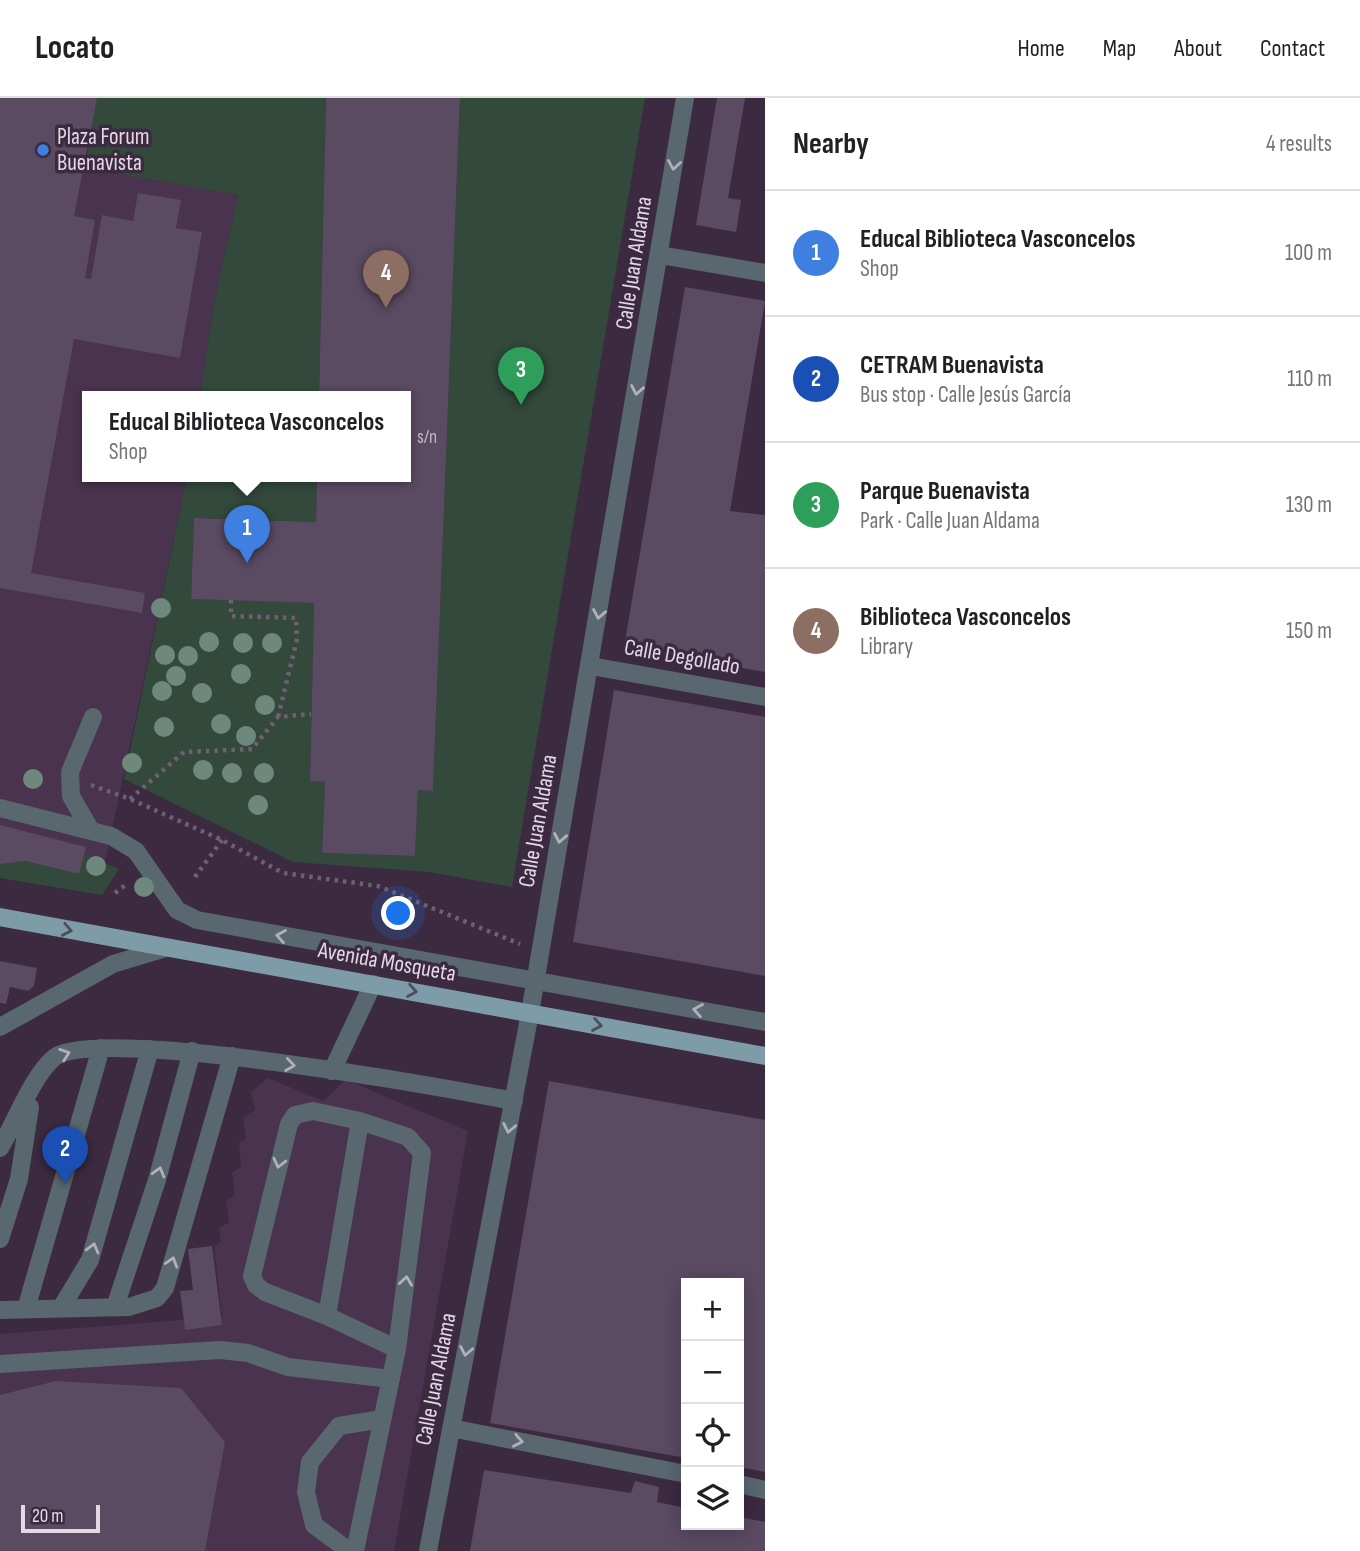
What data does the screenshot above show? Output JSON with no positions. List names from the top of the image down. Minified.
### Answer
{"streets":{"main road":["Avenida Mosqueta"],"street":["Calle Juan Aldama","Calle Degollado"]},"crossings":[["Calle Juan Aldama","Calle Degollado"],["Calle Juan Aldama","Avenida Mosqueta"]],"one_way":["Calle Juan Aldama","Avenida Mosqueta"],"places":["Plaza Forum Buenavista"],"house_numbers":["s/n"],"scale_bar":"20 m","page":{"header":"Locato","nav":["Home","Map","About","Contact"],"heading":["Nearby","4 results"],"list":[{"mark":"1","name":"Educal Biblioteca Vasconcelos","note":"Shop","value":"100 m"},{"mark":"2","name":"CETRAM Buenavista","note":"Bus stop · Calle Jesús García","value":"110 m"},{"mark":"3","name":"Parque Buenavista","note":"Park · Calle Juan Aldama","value":"130 m"},{"mark":"4","name":"Biblioteca Vasconcelos","note":"Library","value":"150 m"}],"pins":["4","3","1","2"],"popup":["Educal Biblioteca Vasconcelos","Shop"],"map_buttons":["+","−"],"scale":"20 m"}}
